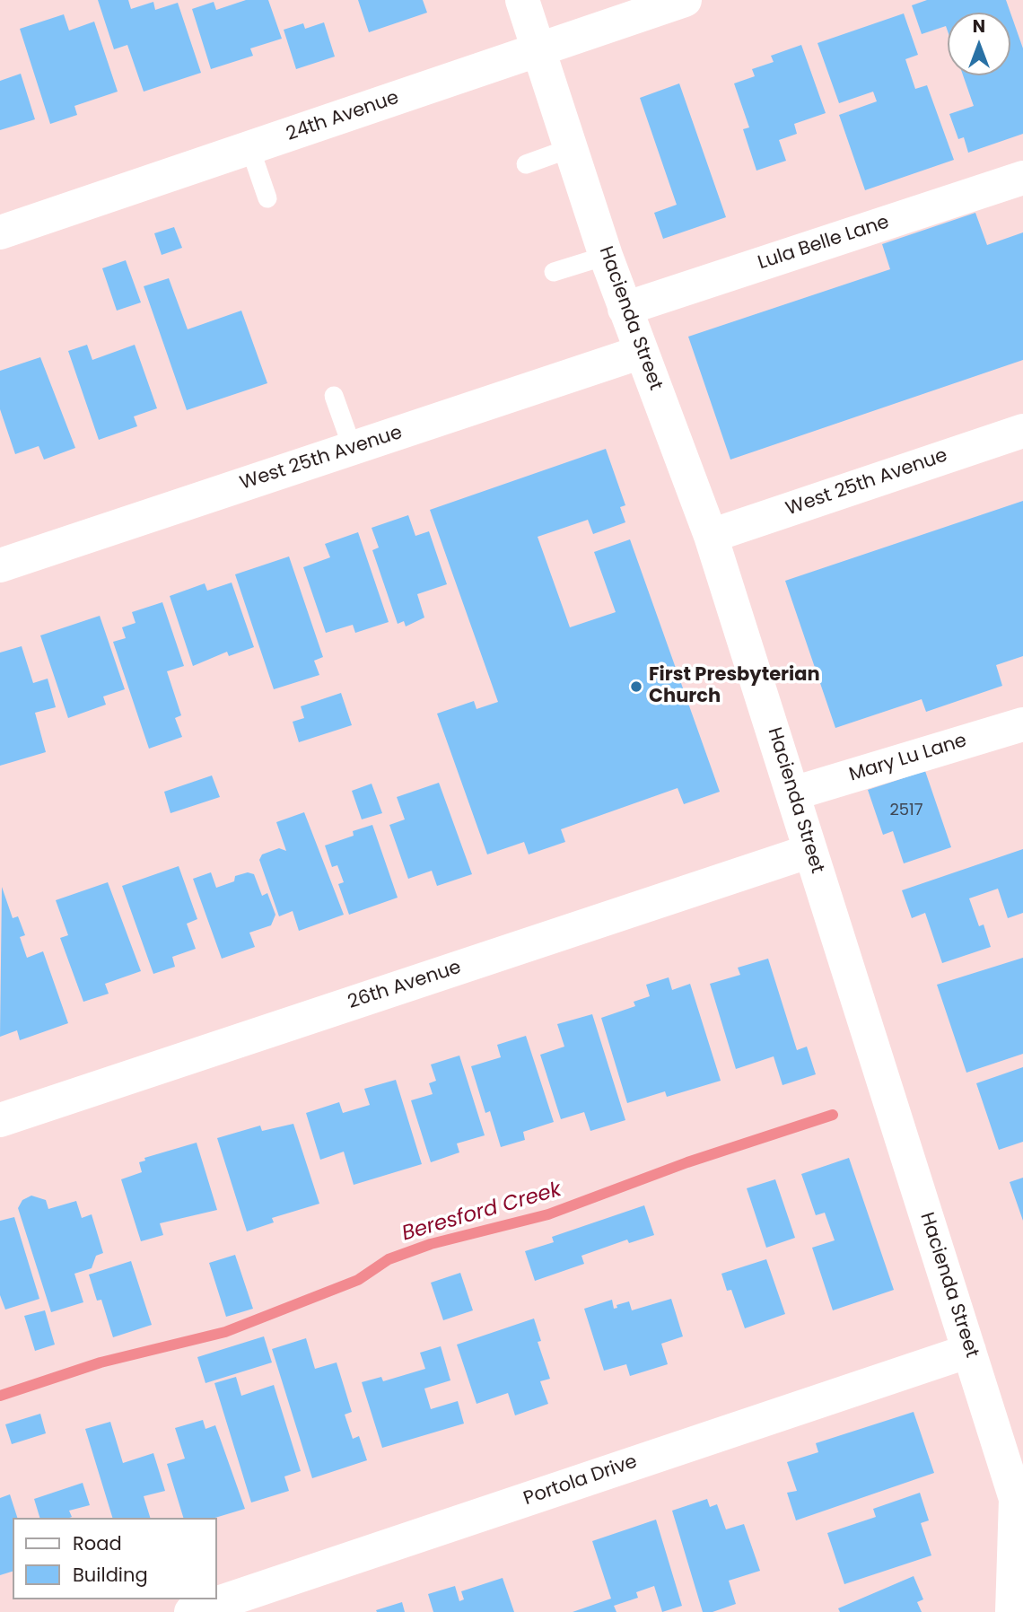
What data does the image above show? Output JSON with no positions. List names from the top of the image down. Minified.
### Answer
{"streets":{"street":["24th Avenue","Lula Belle Lane","Hacienda Street","West 25th Avenue","Mary Lu Lane","26th Avenue","Portola Drive"]},"crossings":[["24th Avenue","Hacienda Street"],["Lula Belle Lane","Hacienda Street"],["Hacienda Street","West 25th Avenue"],["Hacienda Street","Mary Lu Lane"],["Hacienda Street","26th Avenue"],["Hacienda Street","Portola Drive"]],"water":["Beresford Creek"],"places":["First Presbyterian Church"],"house_numbers":["2517"],"legend":["Road","Building"],"north":"top"}
